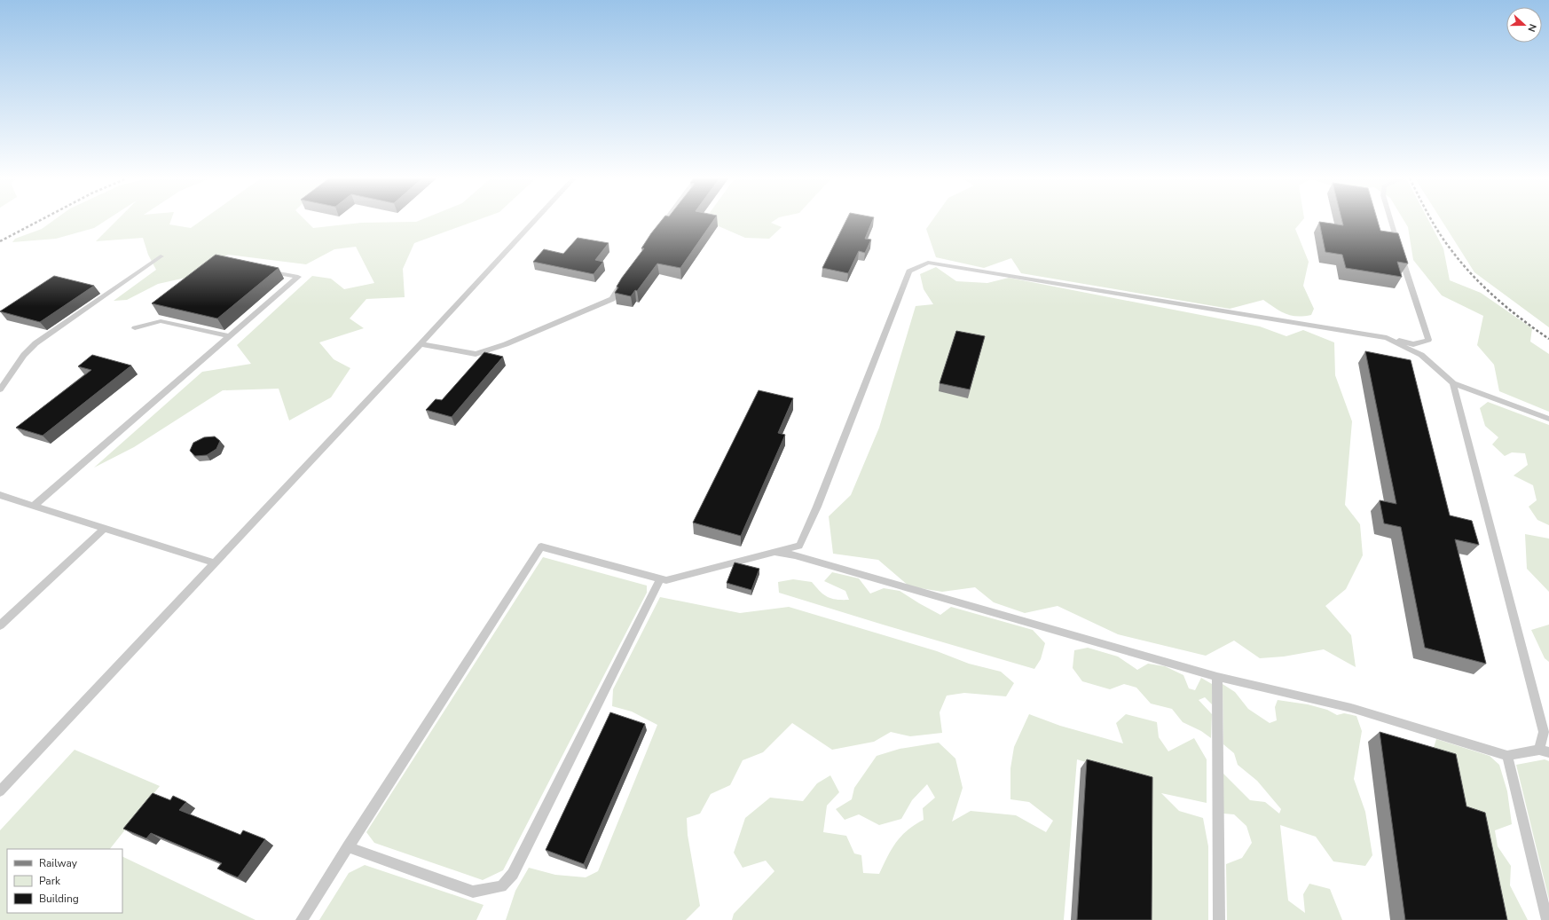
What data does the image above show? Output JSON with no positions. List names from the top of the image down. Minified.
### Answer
{"legend":["Railway","Park","Building"],"north":"right"}
